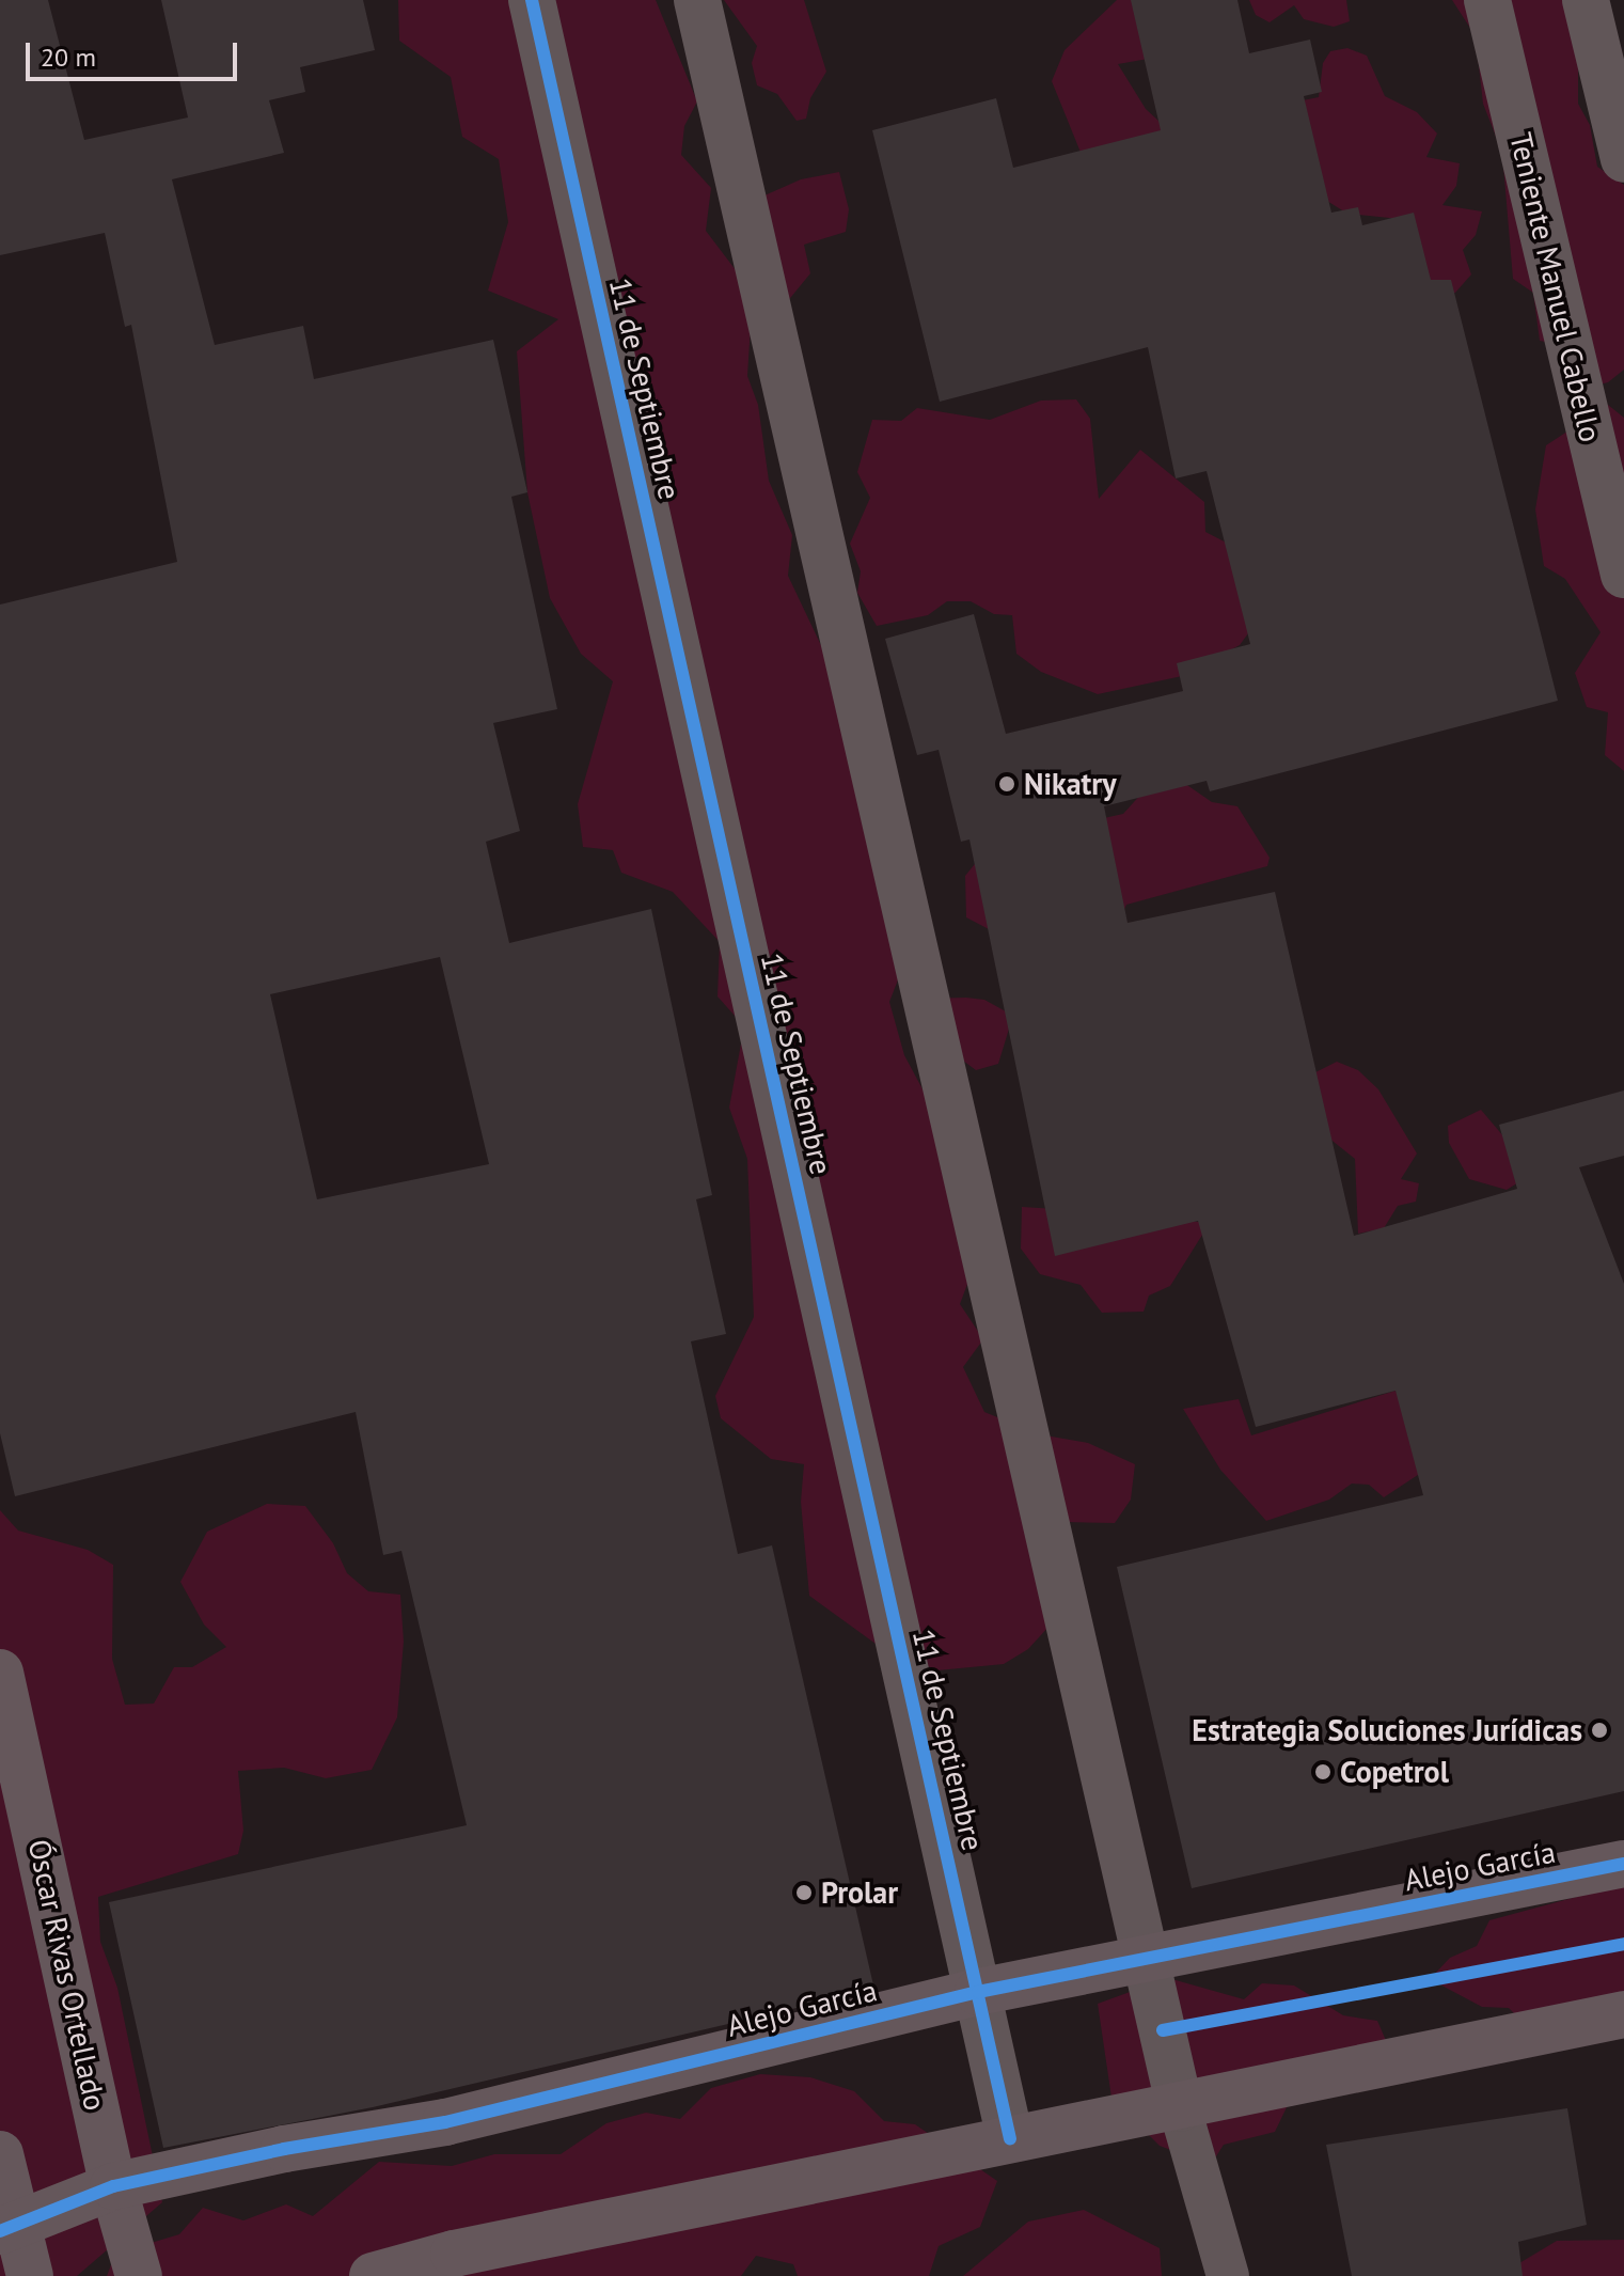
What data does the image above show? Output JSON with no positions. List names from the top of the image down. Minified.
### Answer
{"streets":{"street":["Teniente Manuel Cabello","11 de Septiembre","Alejo García","Óscar Rivas Ortellado"]},"crossings":[["11 de Septiembre","Alejo García"],["Alejo García","Óscar Rivas Ortellado"]],"places":["Nikatry","Estrategia Soluciones Jurídicas","Copetrol","Prolar"],"scale_bar":"20 m"}
